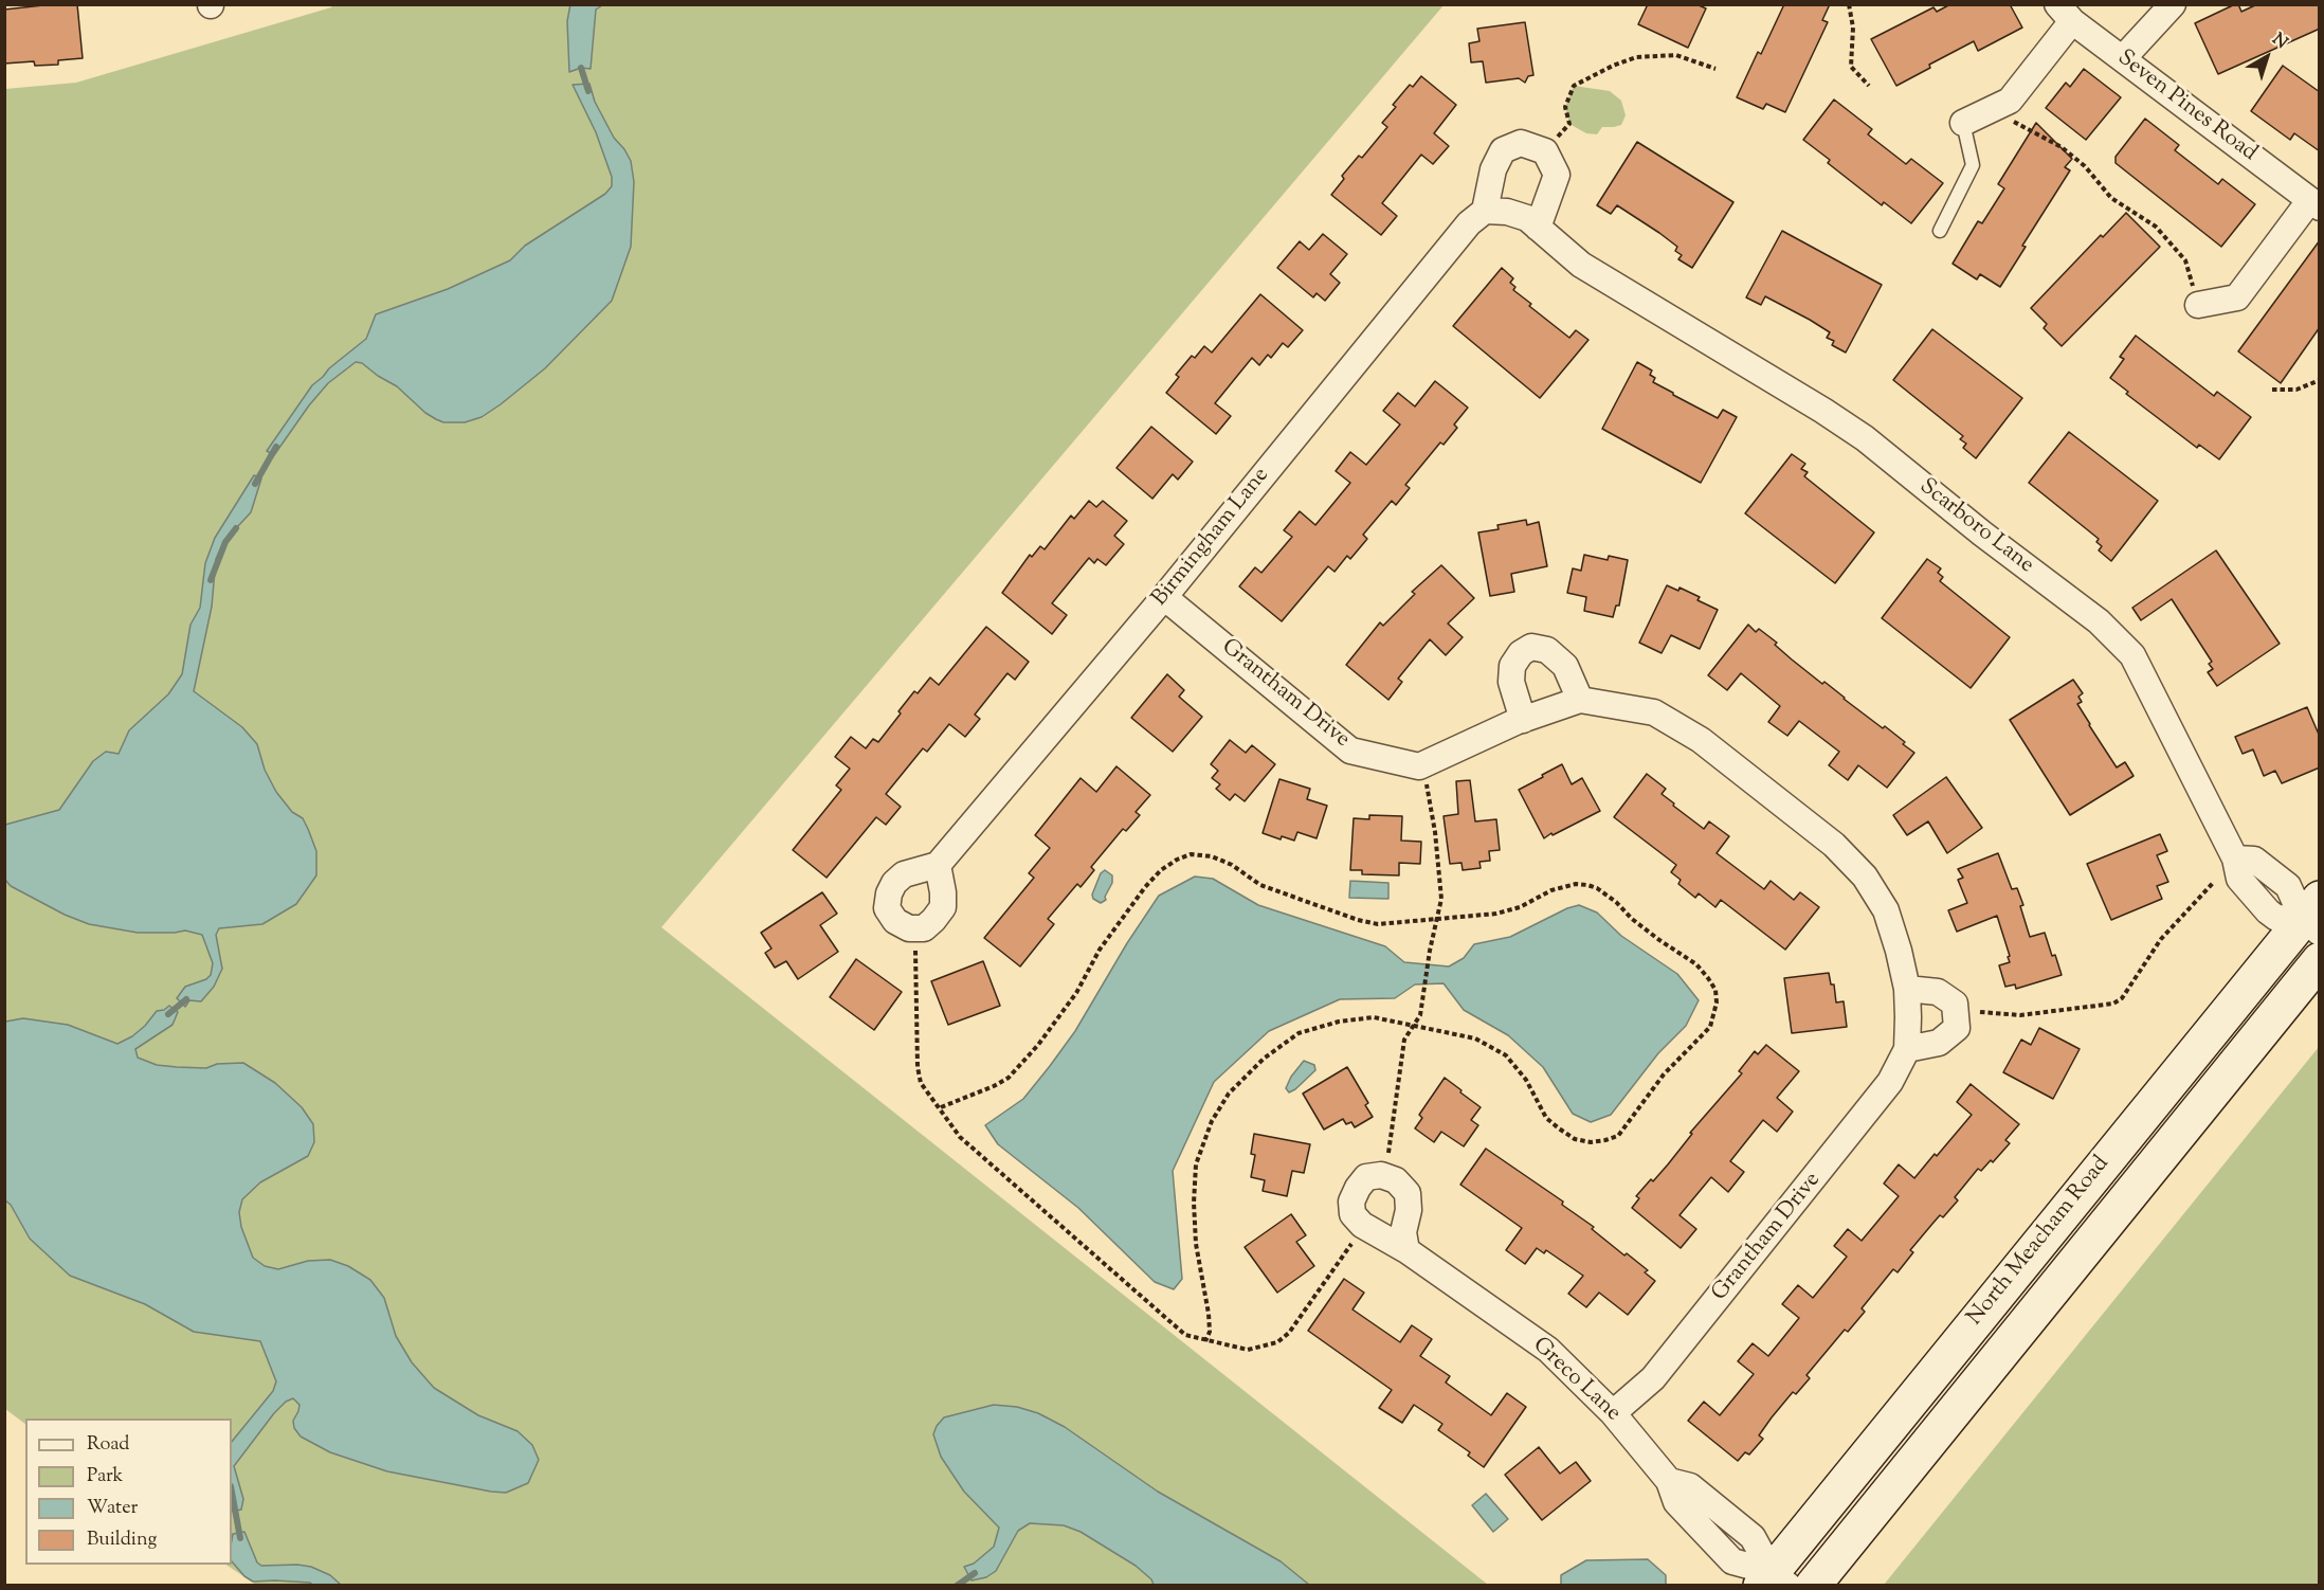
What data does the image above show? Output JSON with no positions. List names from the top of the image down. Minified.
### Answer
{"streets":{"main road":["North Meacham Road"],"street":["Seven Pines Road","Scarboro Lane","Birmingham Lane","Grantham Drive","Greco Lane"]},"crossings":[["Scarboro Lane","North Meacham Road"],["Birmingham Lane","Grantham Drive"],["Grantham Drive","Greco Lane"],["North Meacham Road","Greco Lane"]],"legend":["Road","Park","Water","Building"],"north":"top right"}
